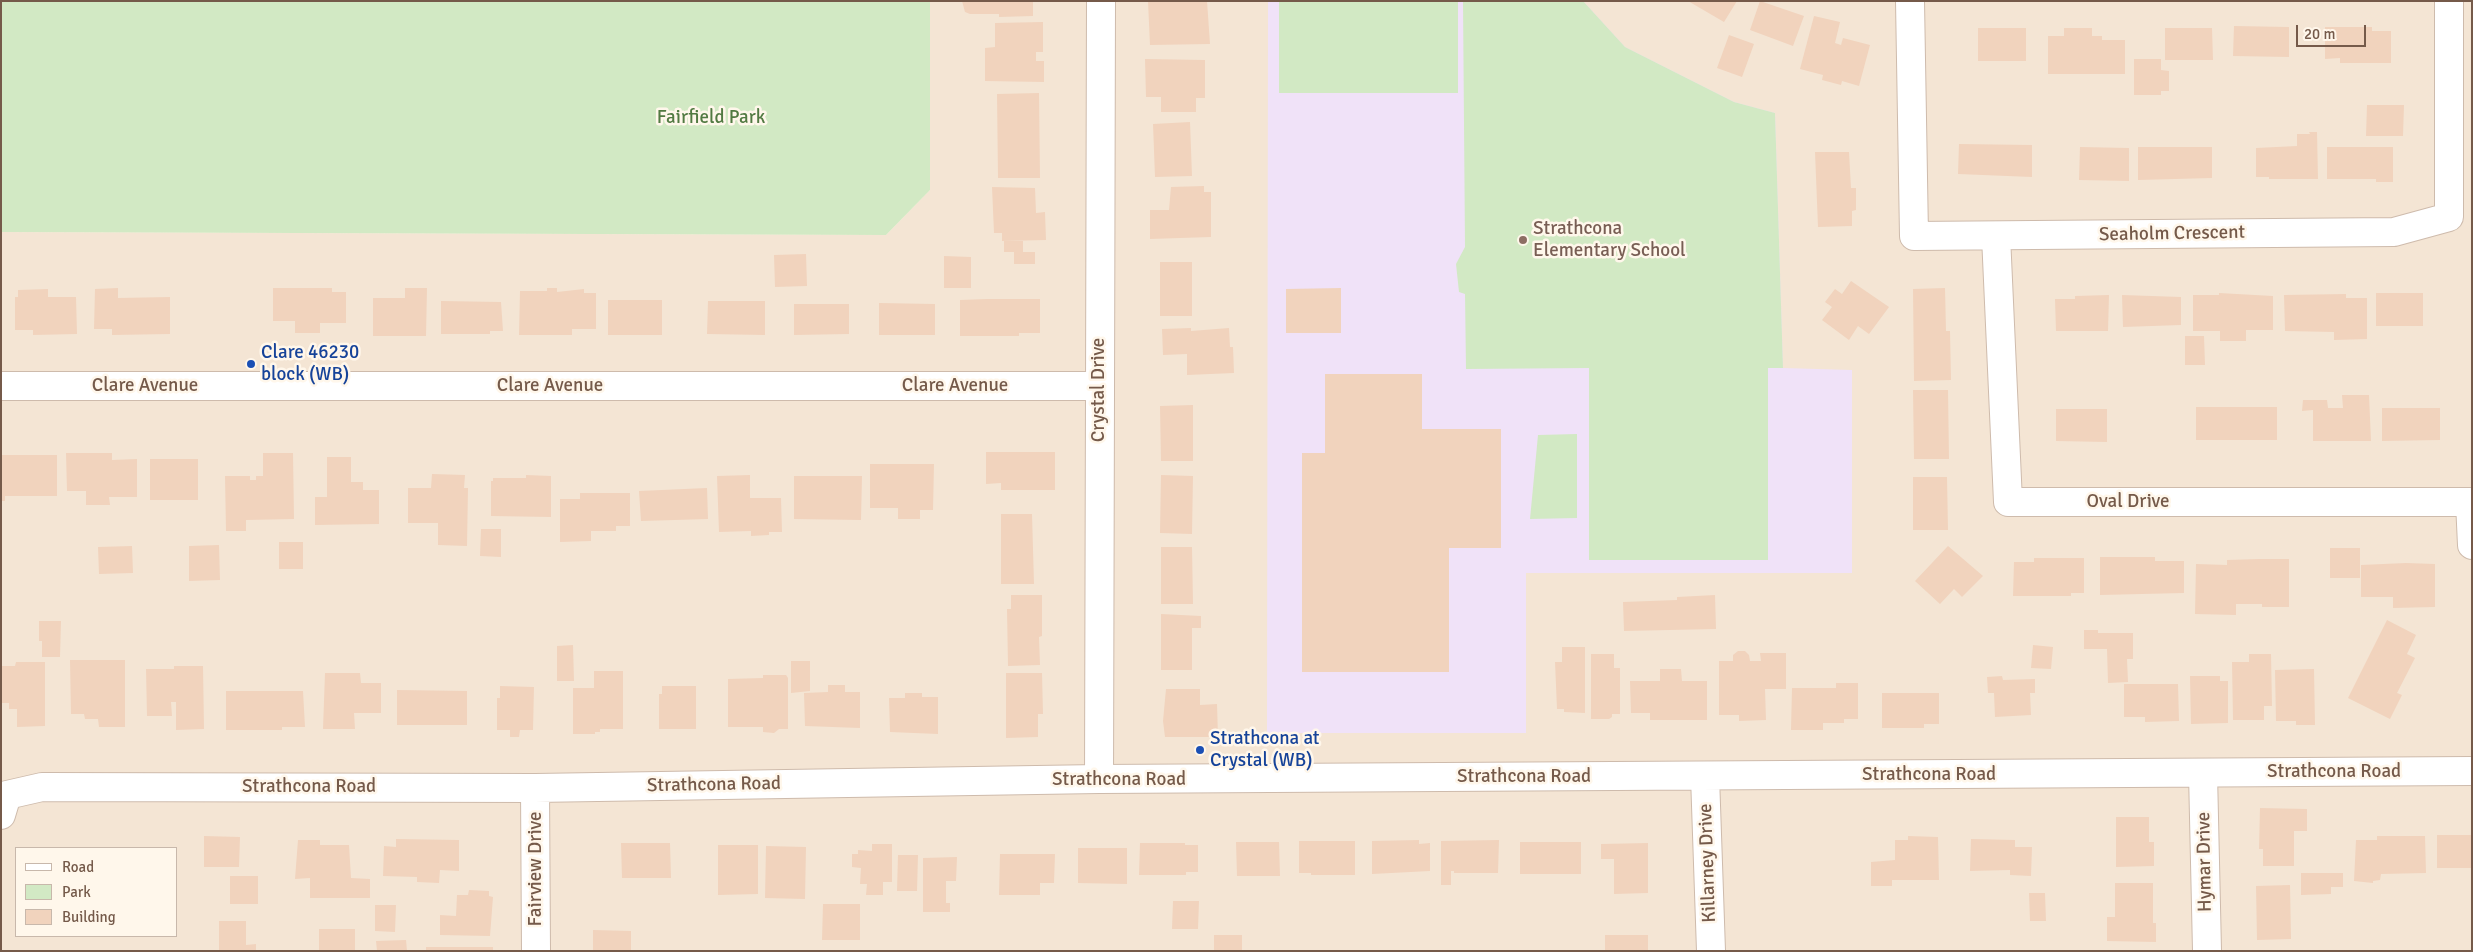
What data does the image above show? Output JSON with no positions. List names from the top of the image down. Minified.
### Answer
{"streets":{"street":["Seaholm Crescent","Clare Avenue","Crystal Drive","Oval Drive","Strathcona Road","Hymar Drive","Killarney Drive","Fairview Drive"]},"crossings":[["Seaholm Crescent","Oval Drive"],["Clare Avenue","Crystal Drive"],["Crystal Drive","Strathcona Road"],["Strathcona Road","Hymar Drive"],["Strathcona Road","Killarney Drive"],["Strathcona Road","Fairview Drive"]],"parks":["Fairfield Park"],"places":["Strathcona Elementary School","Clare 46230 block (WB)","Strathcona at Crystal (WB)"],"legend":["Road","Park","Building"],"scale_bar":"20 m"}
